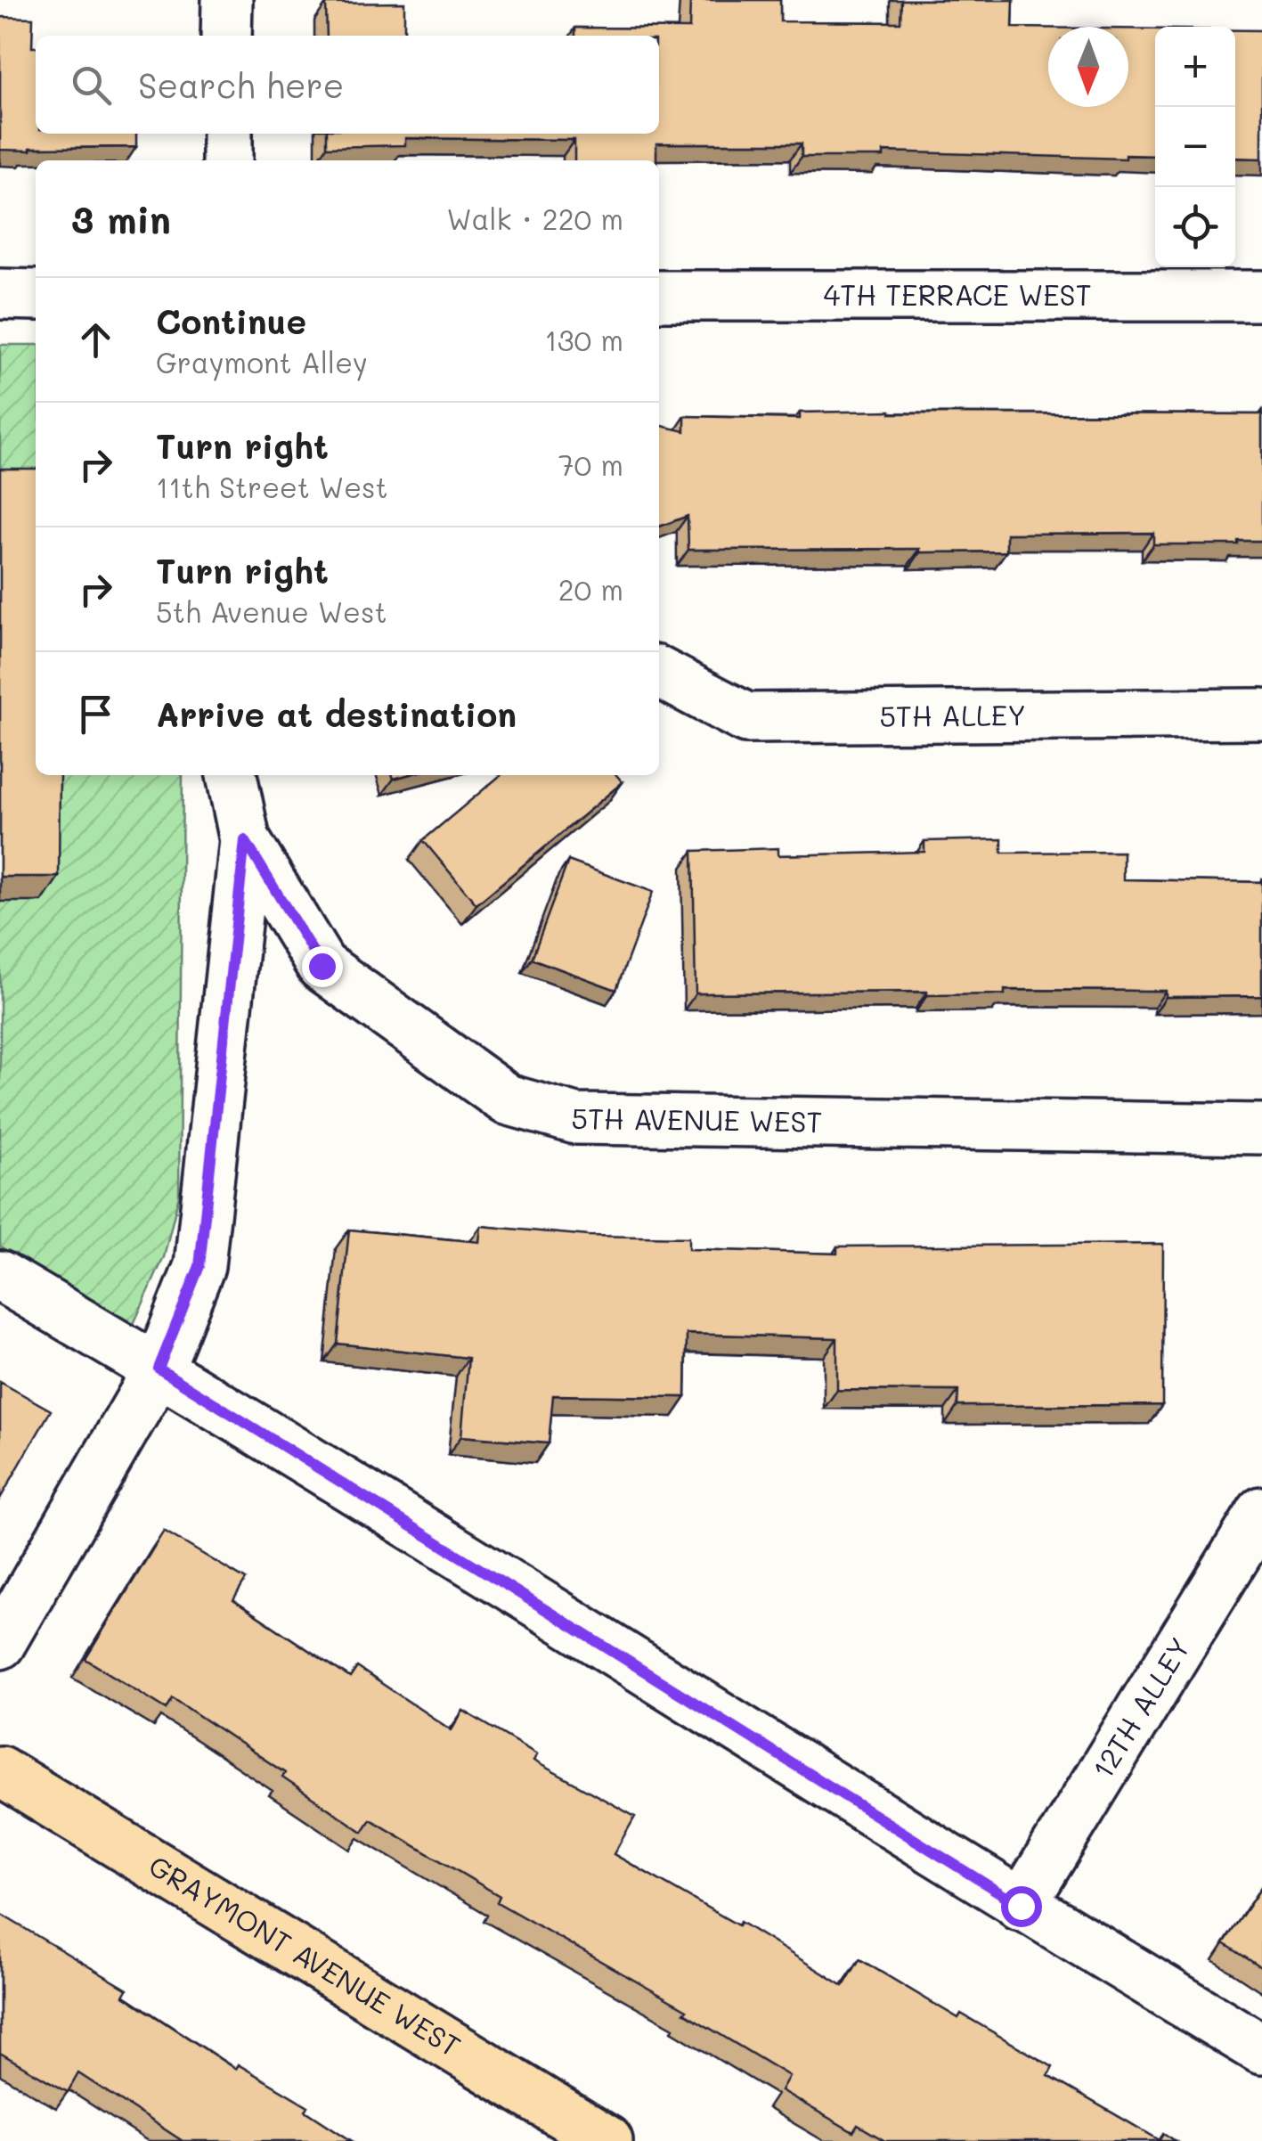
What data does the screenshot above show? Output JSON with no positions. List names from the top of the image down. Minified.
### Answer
{"streets":{"main road":["GRAYMONT AVENUE WEST"],"street":["4TH TERRACE WEST","5TH ALLEY","5TH AVENUE WEST","12TH ALLEY"]},"north":"bottom","page":{"map_buttons":["+","−"],"search":"Search here","heading":["3 min","Walk · 220 m"],"list":[["Continue","Graymont Alley","130 m"],["Turn right","11th Street West","70 m"],["Turn right","5th Avenue West","20 m"],"Arrive at destination"]}}
